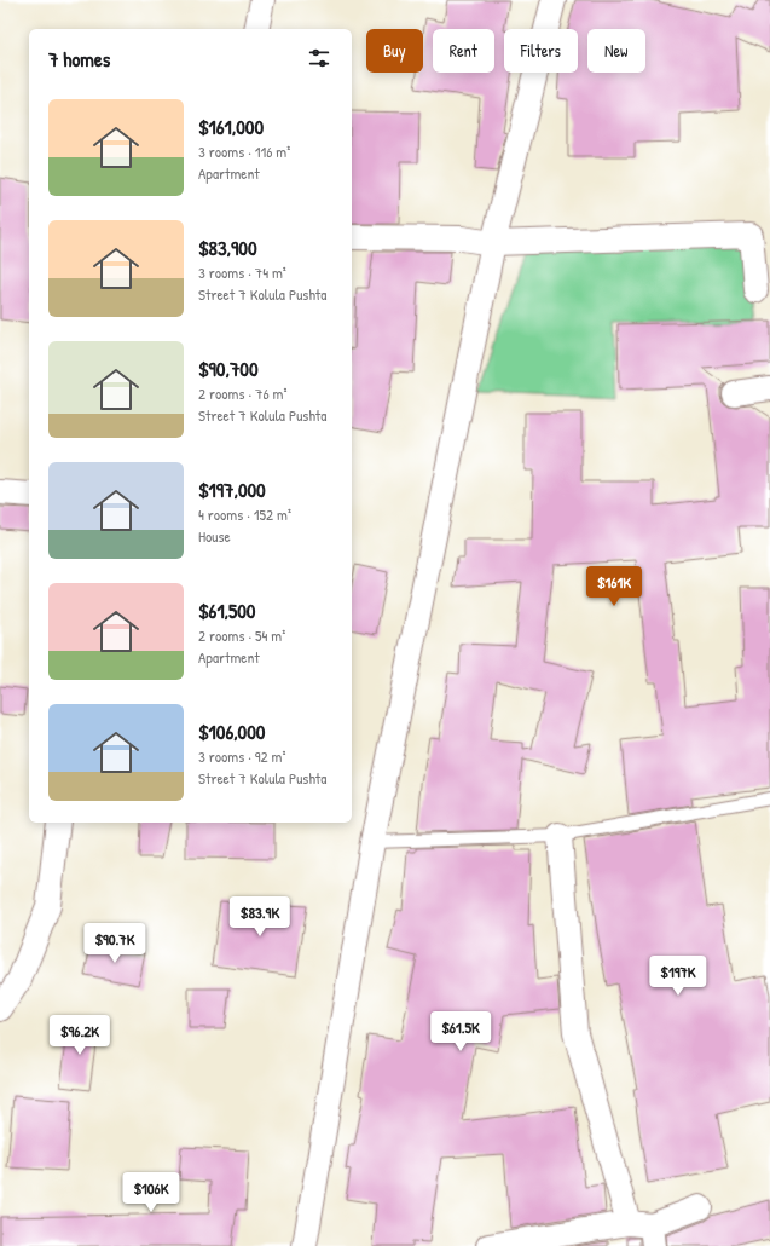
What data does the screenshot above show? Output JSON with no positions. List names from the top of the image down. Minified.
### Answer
{"page":{"chip":["Buy","Rent","Filters","New"],"heading":"7 homes","list":[{"name":"$161,000","note":"3 rooms · 116 m² · Apartment"},{"name":"$83,900","note":"3 rooms · 74 m² · Street 7 Kolula Pushta"},{"name":"$90,700","note":"2 rooms · 76 m² · Street 7 Kolula Pushta"},{"name":"$197,000","note":"4 rooms · 152 m² · House"},{"name":"$61,500","note":"2 rooms · 54 m² · Apartment"},{"name":"$106,000","note":"3 rooms · 92 m² · Street 7 Kolula Pushta"}],"price":["$161K","$83.9K","$90.7K","$197K","$61.5K","$96.2K","$106K"]}}
